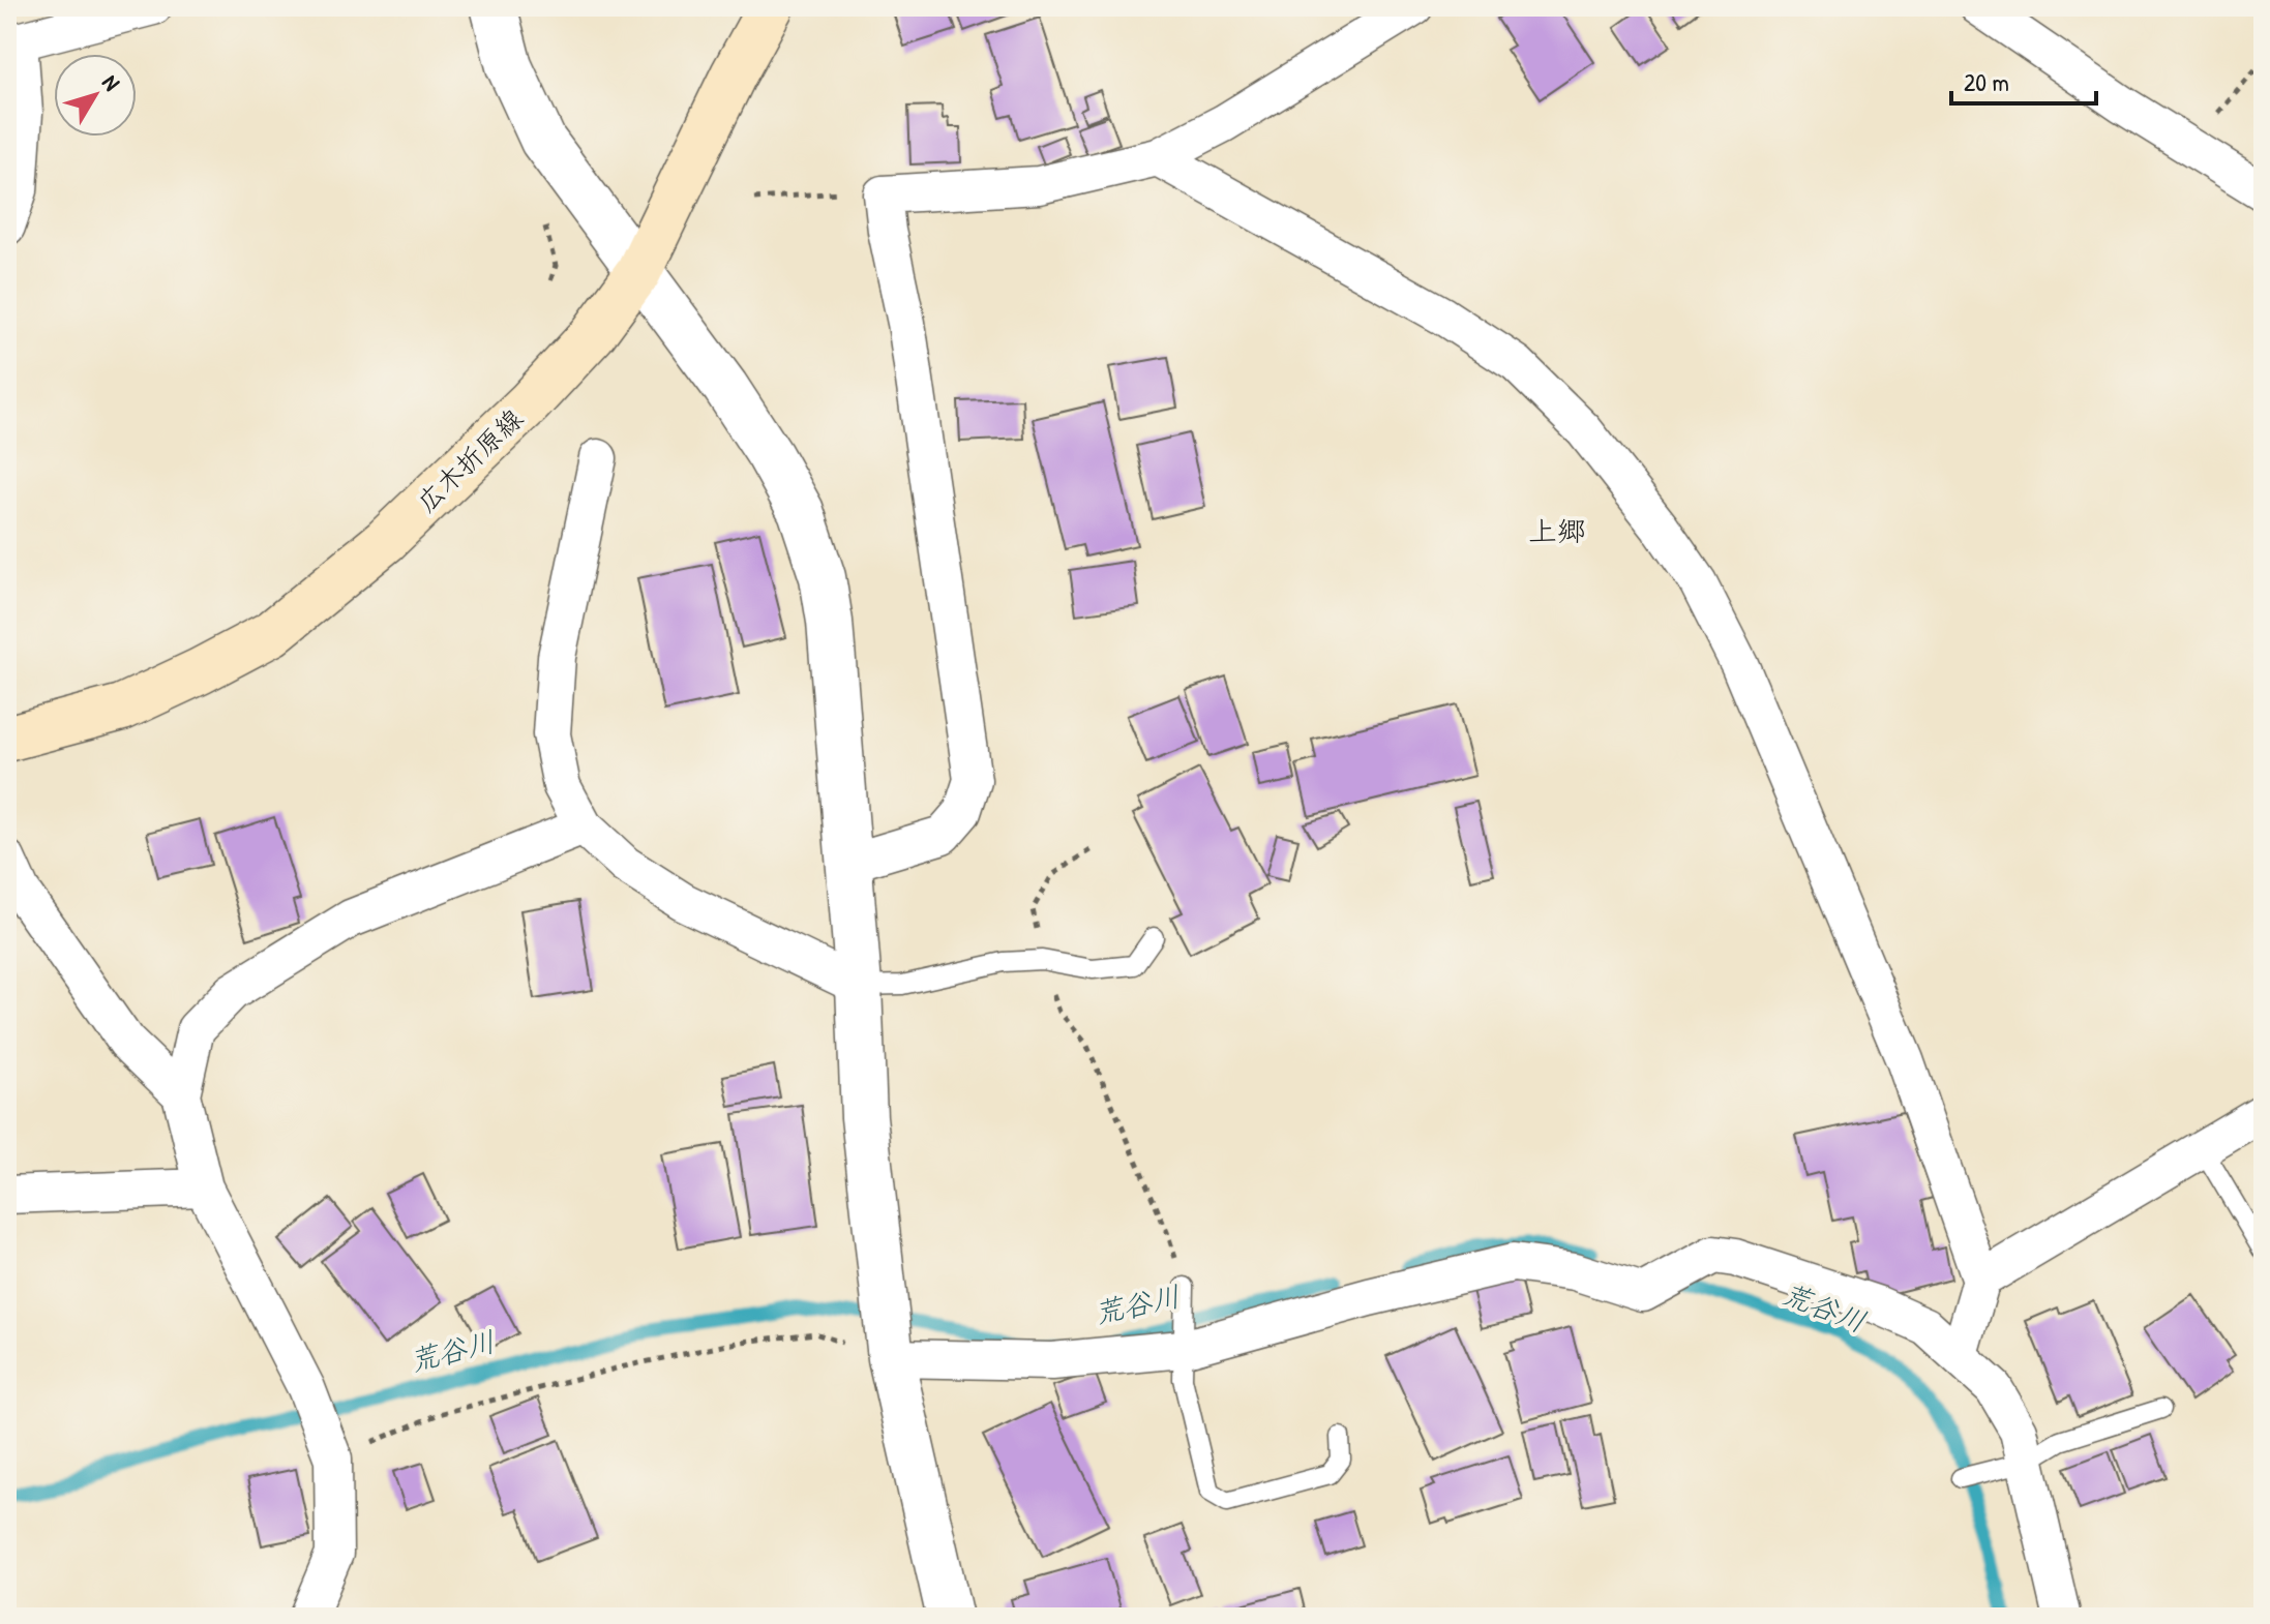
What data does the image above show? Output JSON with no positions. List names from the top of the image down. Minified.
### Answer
{"streets":{"main road":["広木折原線"]},"districts":["上郷"],"water":["荒谷川"],"scale_bar":"20 m","north":"top right"}
